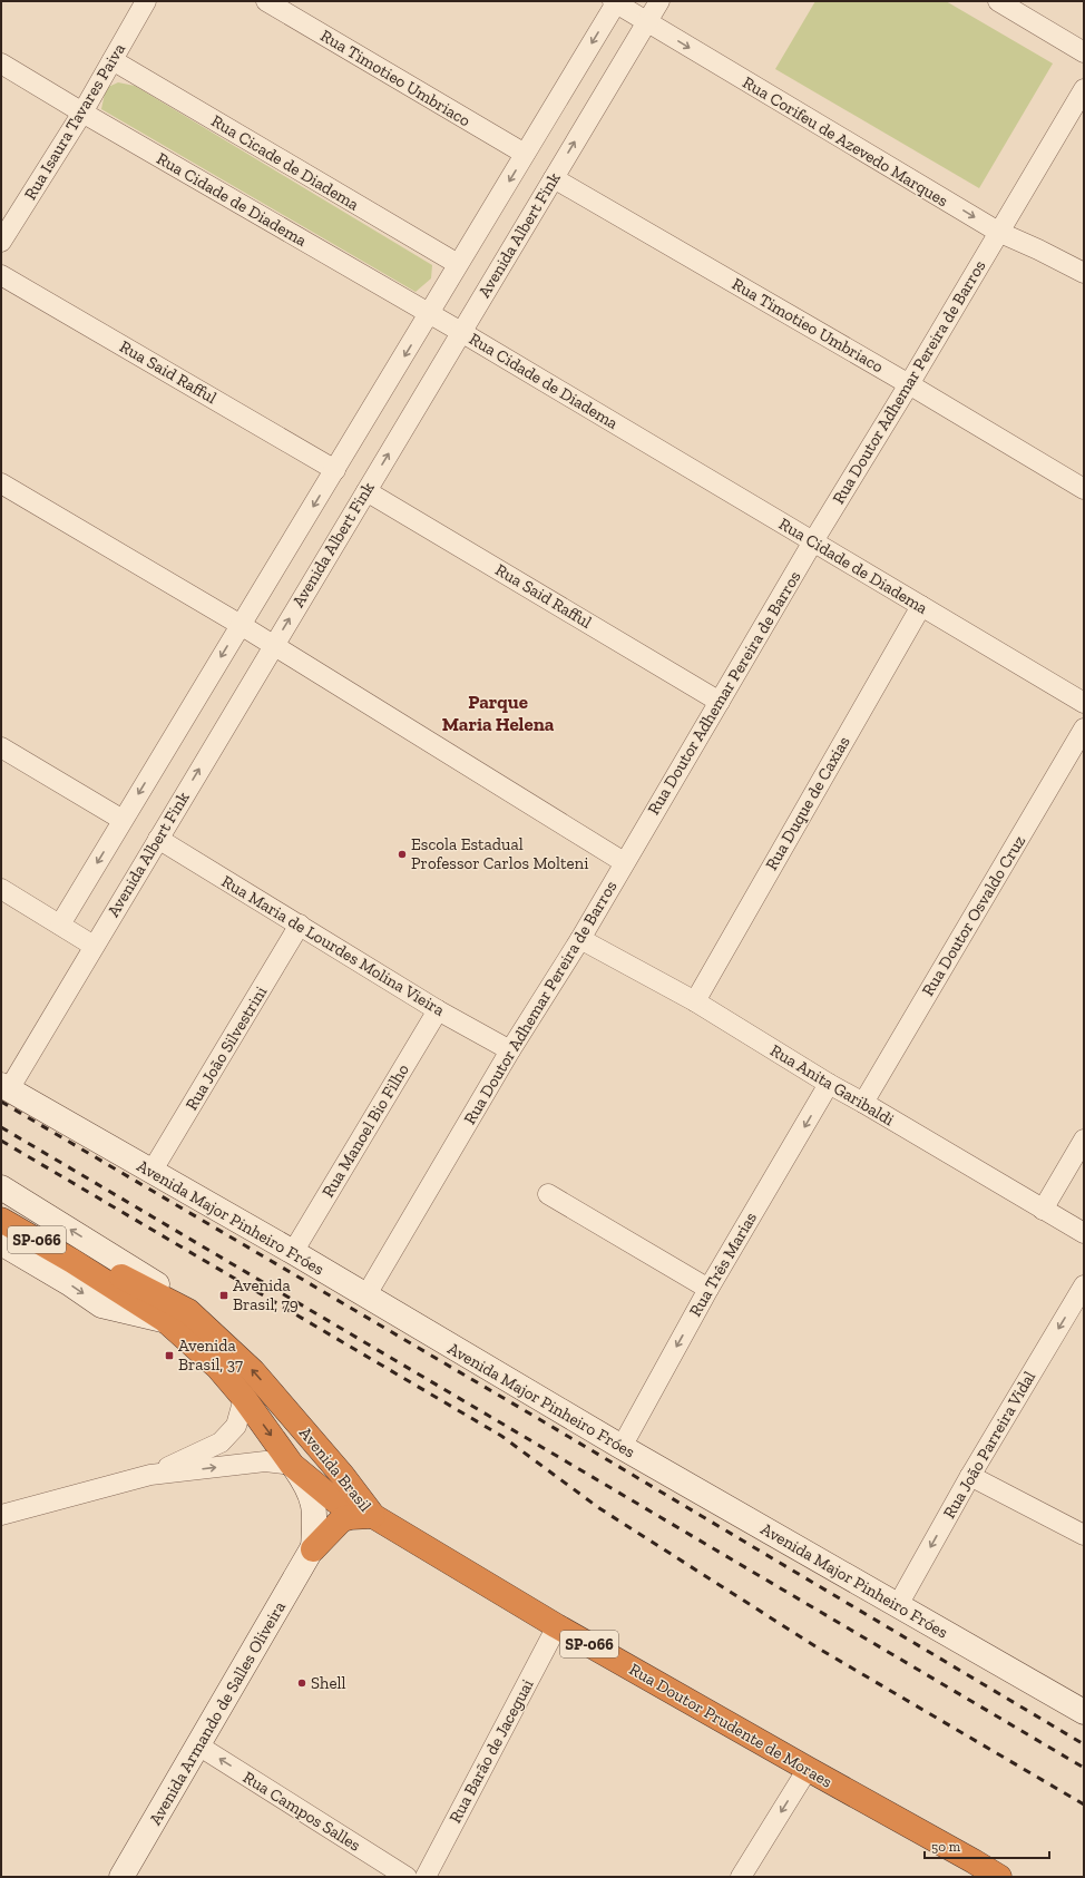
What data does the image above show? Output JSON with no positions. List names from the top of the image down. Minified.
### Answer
{"streets":{"highway":["SP-066","Avenida Brasil","Rua Doutor Prudente de Moraes"],"street":["Rua Timotieo Umbriaco","Rua Isaura Tavares Paiva","Rua Corifeu de Azevedo Marques","Rua Cicade de Diadema","Rua Cidade de Diadema","Avenida Albert Fink","Rua Said Rafful","Rua Doutor Adhemar Pereira de Barros","Rua Duque de Caxias","Rua Doutor Osvaldo Cruz","Rua Maria de Lourdes Molina Vieira","Rua João Silvestrini","Rua Anita Garibaldi","Rua Manoel Bio Filho","Avenida Major Pinheiro Fróes","Rua Três Marias","Rua João Parreira Vidal","Avenida Armando de Salles Oliveira","Rua Barão de Jaceguai","Rua Campos Salles"]},"crossings":[["Rua Timotieo Umbriaco","Avenida Albert Fink"],["Rua Timotieo Umbriaco","Rua Doutor Adhemar Pereira de Barros"],["Rua Isaura Tavares Paiva","Rua Cicade de Diadema"],["Rua Isaura Tavares Paiva","Rua Cidade de Diadema"],["Rua Corifeu de Azevedo Marques","Avenida Albert Fink"],["Rua Corifeu de Azevedo Marques","Rua Doutor Adhemar Pereira de Barros"],["Rua Cidade de Diadema","Avenida Albert Fink"],["Rua Cidade de Diadema","Rua Doutor Adhemar Pereira de Barros"],["Rua Cidade de Diadema","Rua Duque de Caxias"],["Avenida Albert Fink","Rua Said Rafful"],["Avenida Albert Fink","Rua Maria de Lourdes Molina Vieira"],["Avenida Albert Fink","Avenida Major Pinheiro Fróes"],["Rua Said Rafful","Rua Doutor Adhemar Pereira de Barros"],["Rua Doutor Adhemar Pereira de Barros","Rua Maria de Lourdes Molina Vieira"],["Rua Doutor Adhemar Pereira de Barros","Rua Anita Garibaldi"],["Rua Doutor Adhemar Pereira de Barros","Avenida Major Pinheiro Fróes"],["Rua Duque de Caxias","Rua Anita Garibaldi"],["Rua Doutor Osvaldo Cruz","Rua Anita Garibaldi"],["Rua Maria de Lourdes Molina Vieira","Rua João Silvestrini"],["Rua Maria de Lourdes Molina Vieira","Rua Manoel Bio Filho"],["Rua João Silvestrini","Avenida Major Pinheiro Fróes"],["Rua Anita Garibaldi","Rua Três Marias"],["Rua Manoel Bio Filho","Avenida Major Pinheiro Fróes"],["Avenida Major Pinheiro Fróes","Rua Três Marias"],["Avenida Major Pinheiro Fróes","Rua João Parreira Vidal"],["SP-066","Avenida Brasil"],["Avenida Brasil","Avenida Armando de Salles Oliveira"],["Avenida Brasil","Rua Doutor Prudente de Moraes"],["Avenida Armando de Salles Oliveira","Rua Campos Salles"],["Rua Doutor Prudente de Moraes","Rua Barão de Jaceguai"]],"one_way":["Rua Corifeu de Azevedo Marques","Rua Três Marias","Rua João Parreira Vidal","Rua Campos Salles"],"districts":["Parque Maria Helena"],"places":{"other":["Escola Estadual Professor Carlos Molteni","Shell"],"transit":["Avenida Brasil, 79","Avenida Brasil, 37"]},"scale_bar":"50 m"}
